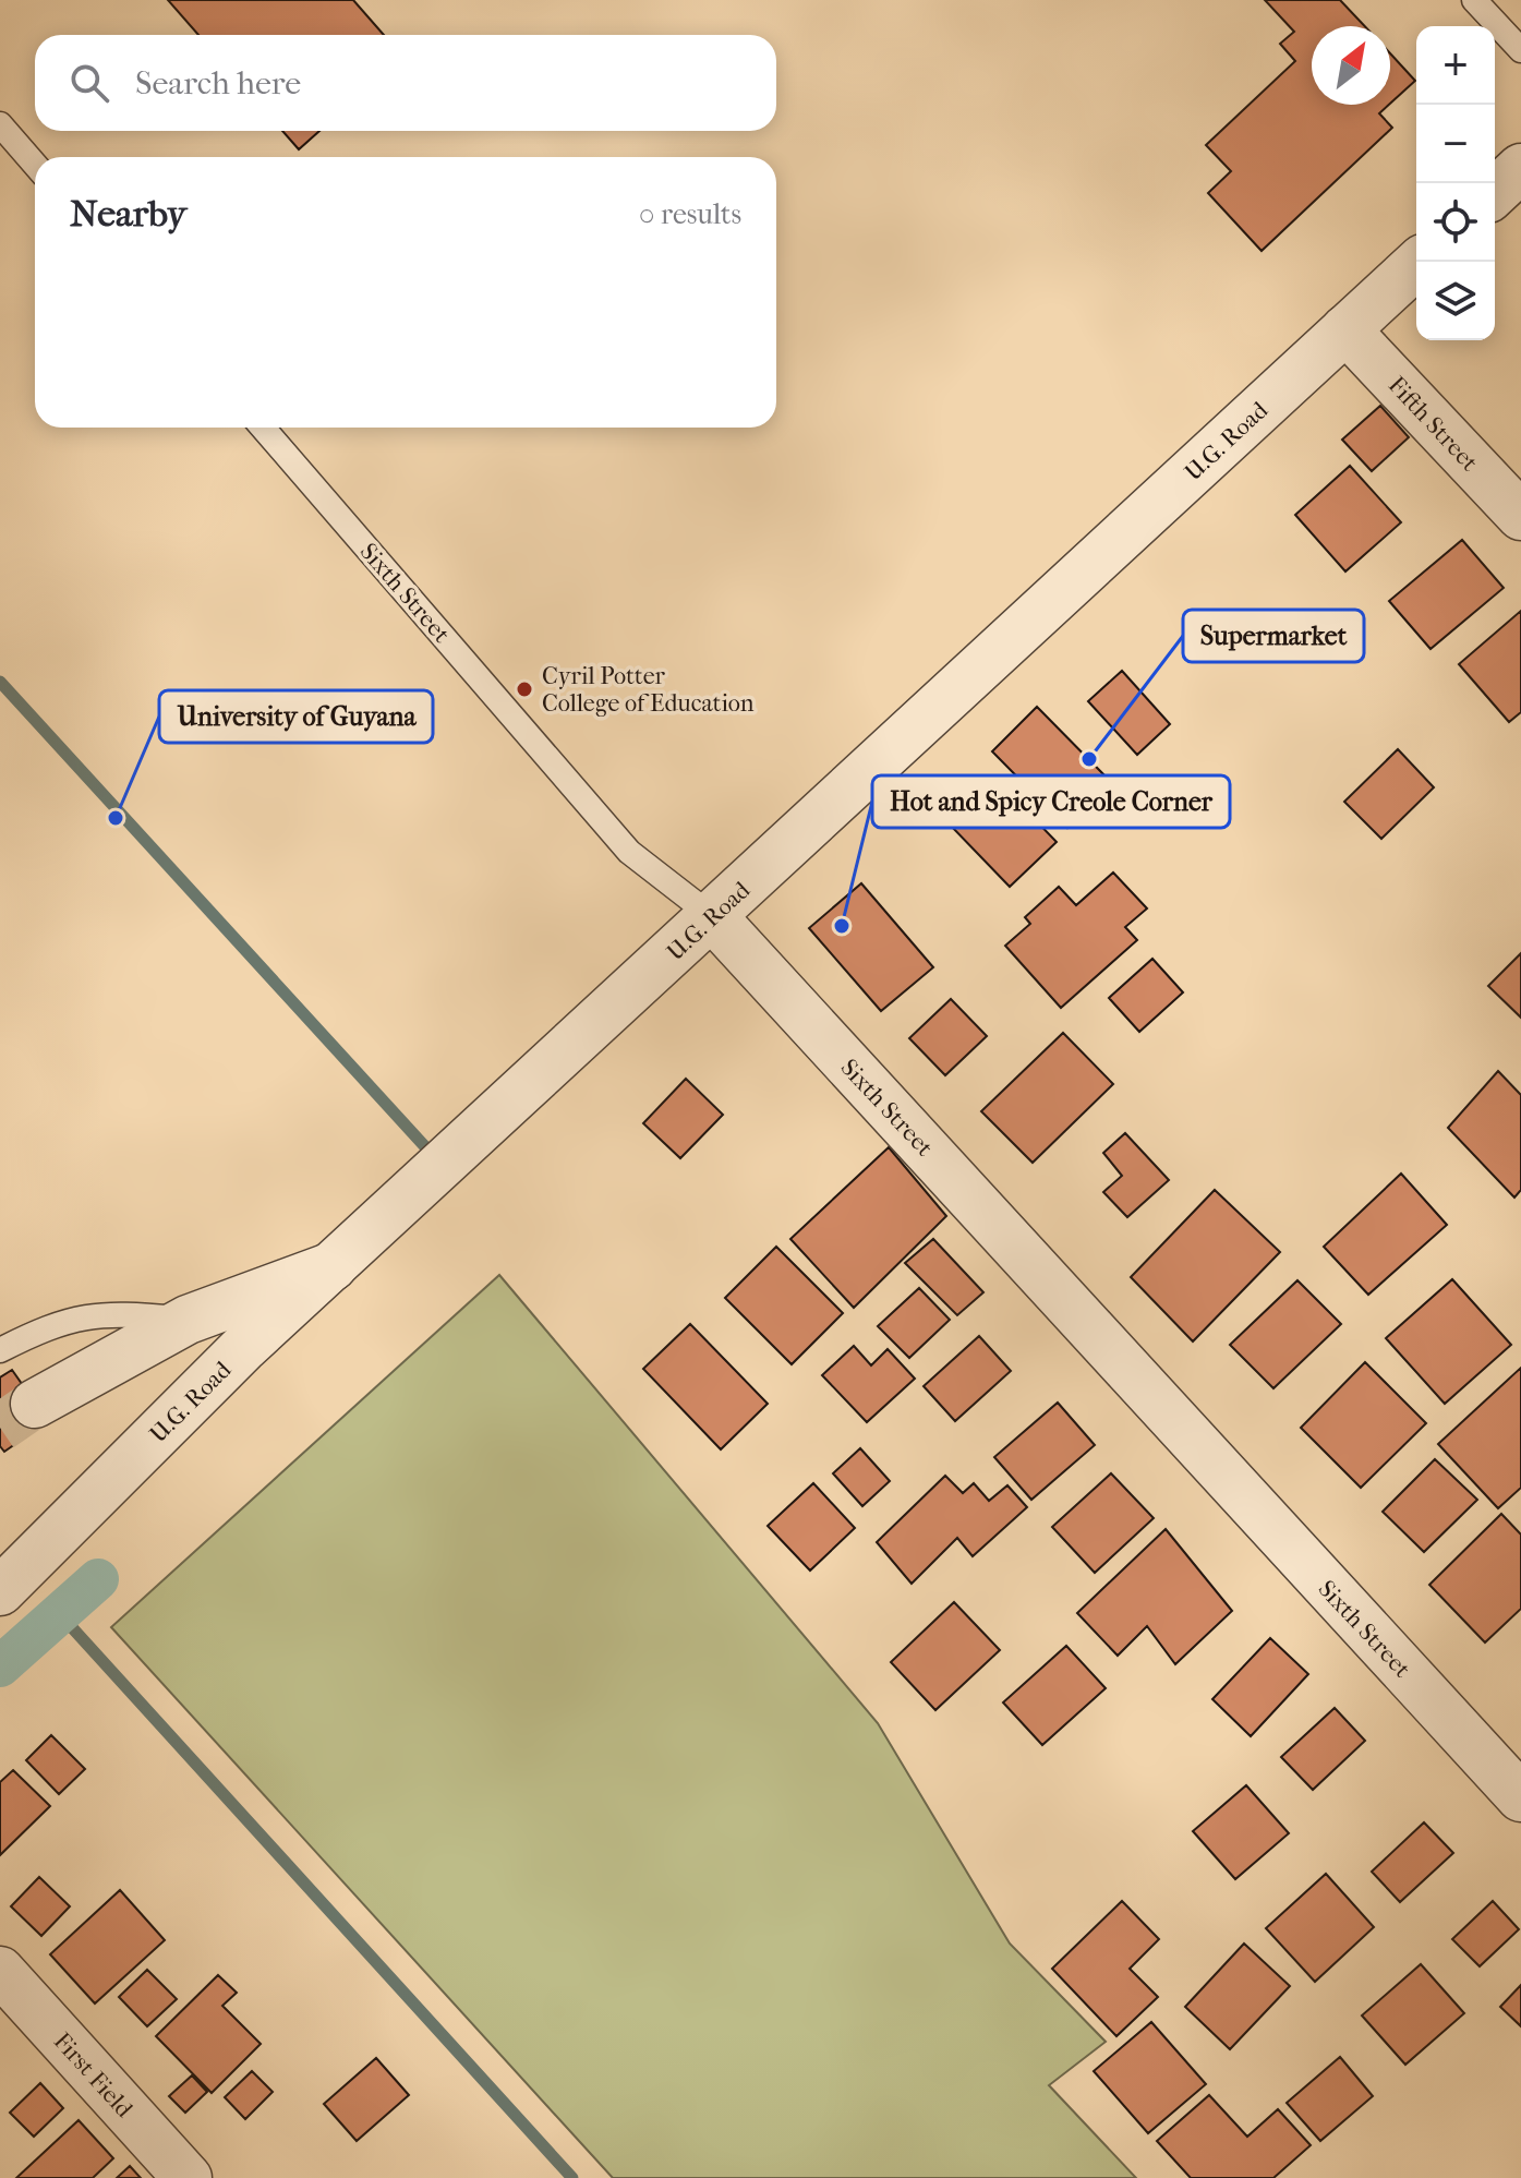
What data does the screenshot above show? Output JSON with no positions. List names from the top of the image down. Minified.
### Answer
{"streets":{"street":["Fifth Street","U.G. Road","Sixth Street","First Field"]},"crossings":[["Fifth Street","U.G. Road"],["U.G. Road","Sixth Street"]],"places":["Cyril Potter College of Education","Supermarket","University of Guyana","Hot and Spicy Creole Corner"],"north":"top right","page":{"map_buttons":["+","−"],"search":"Search here","heading":["Nearby","0 results"]}}
